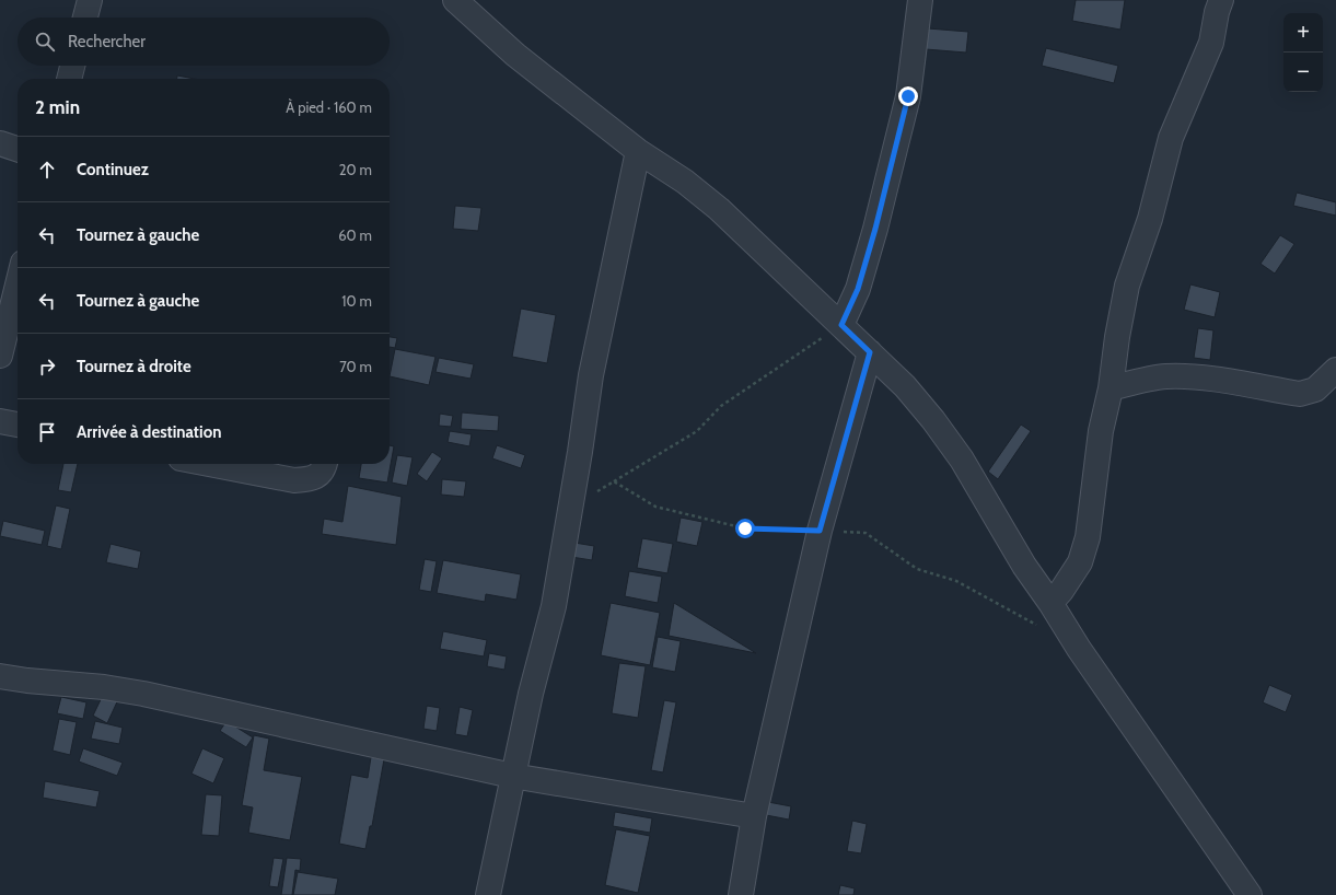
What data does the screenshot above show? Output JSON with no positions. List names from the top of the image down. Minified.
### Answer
{"page":{"map_buttons":["+","−"],"search":"Rechercher","heading":["2 min","À pied · 160 m"],"list":[["Continuez","20 m"],["Tournez à gauche","60 m"],["Tournez à gauche","10 m"],["Tournez à droite","70 m"],"Arrivée à destination"]}}
